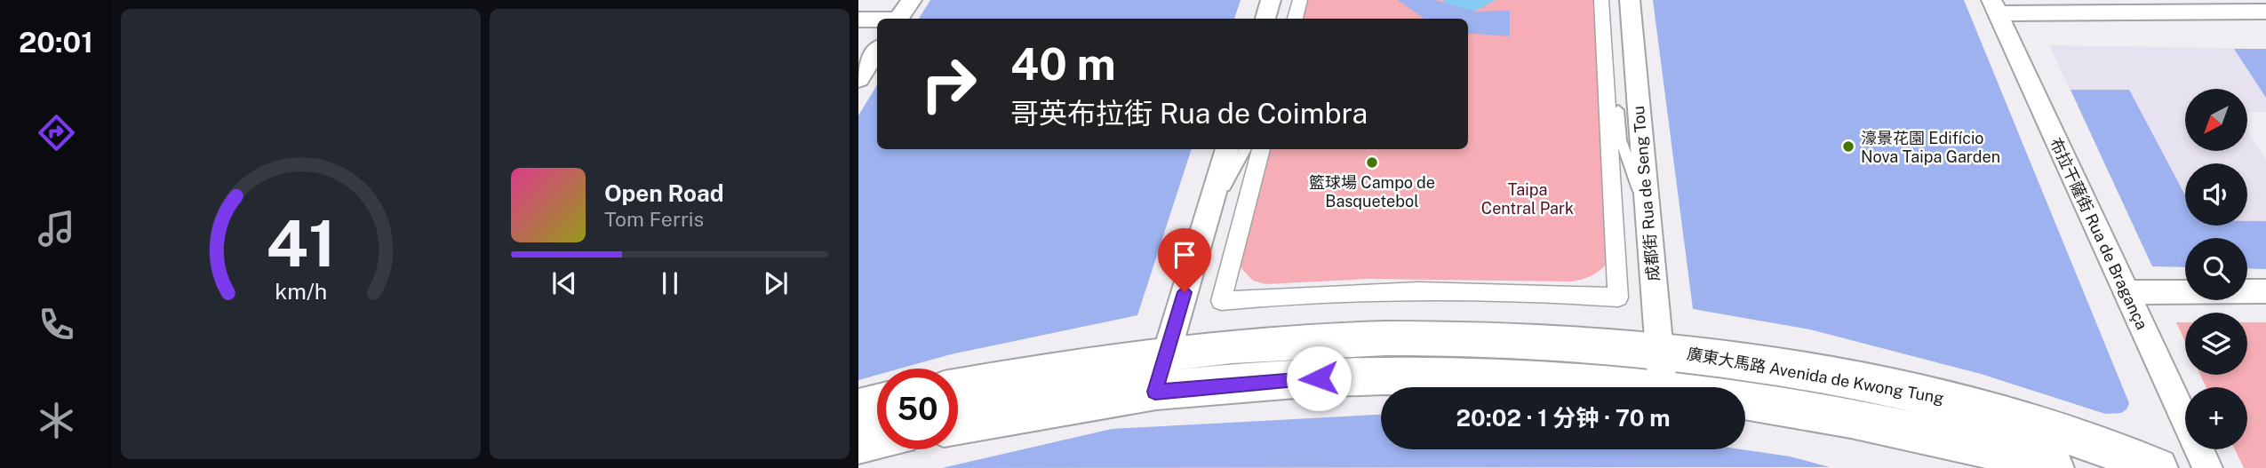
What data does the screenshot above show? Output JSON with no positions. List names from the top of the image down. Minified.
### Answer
{"streets":{"main road":["廣東大馬路 Avenida de Kwong Tung"],"street":["成都街 Rua de Seng Tou","布拉干薩街 Rua de Bragança"]},"crossings":[["成都街 Rua de Seng Tou","廣東大馬路 Avenida de Kwong Tung"]],"parks":["Taipa Central Park"],"places":["濠景花園 Edifício Nova Taipa Garden","籃球場 Campo de Basquetebol"],"north":"bottom left","page":{"tabs":"20:01","turn":["40 m","哥英布拉街 Rua de Coimbra"],"map_buttons":"+","song":["Open Road","Tom Ferris"],"limit":"50","trip":"20:02 · 1 分钟 · 70 m","gauge":["41","km/h"]}}
